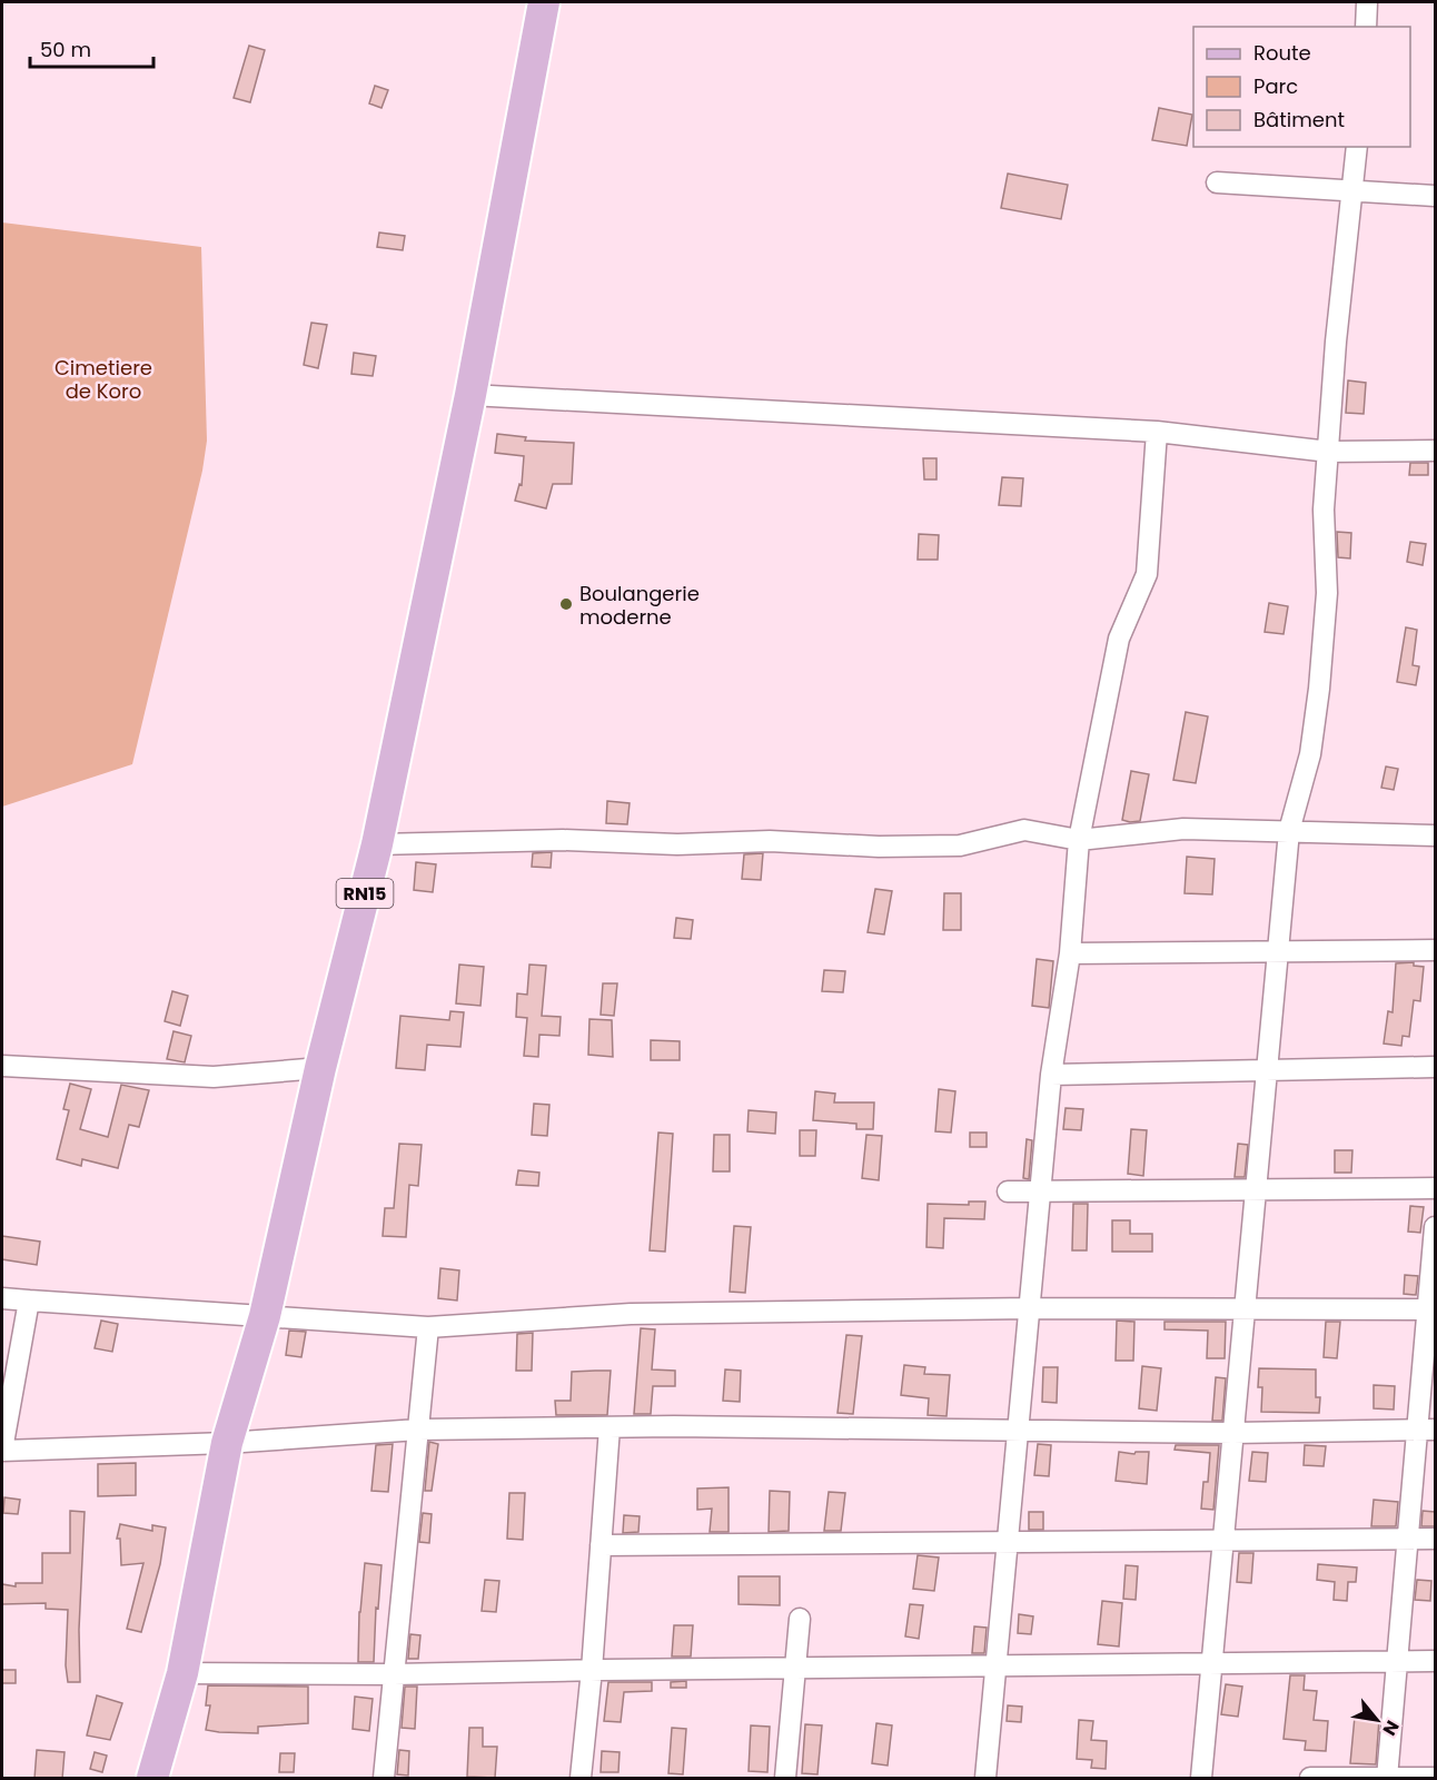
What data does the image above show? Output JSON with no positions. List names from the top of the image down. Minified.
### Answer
{"streets":{"main road":["RN15"]},"parks":["Cimetiere de Koro"],"places":["Boulangerie moderne"],"legend":["Route","Parc","Bâtiment"],"scale_bar":"50 m","north":"bottom right"}
